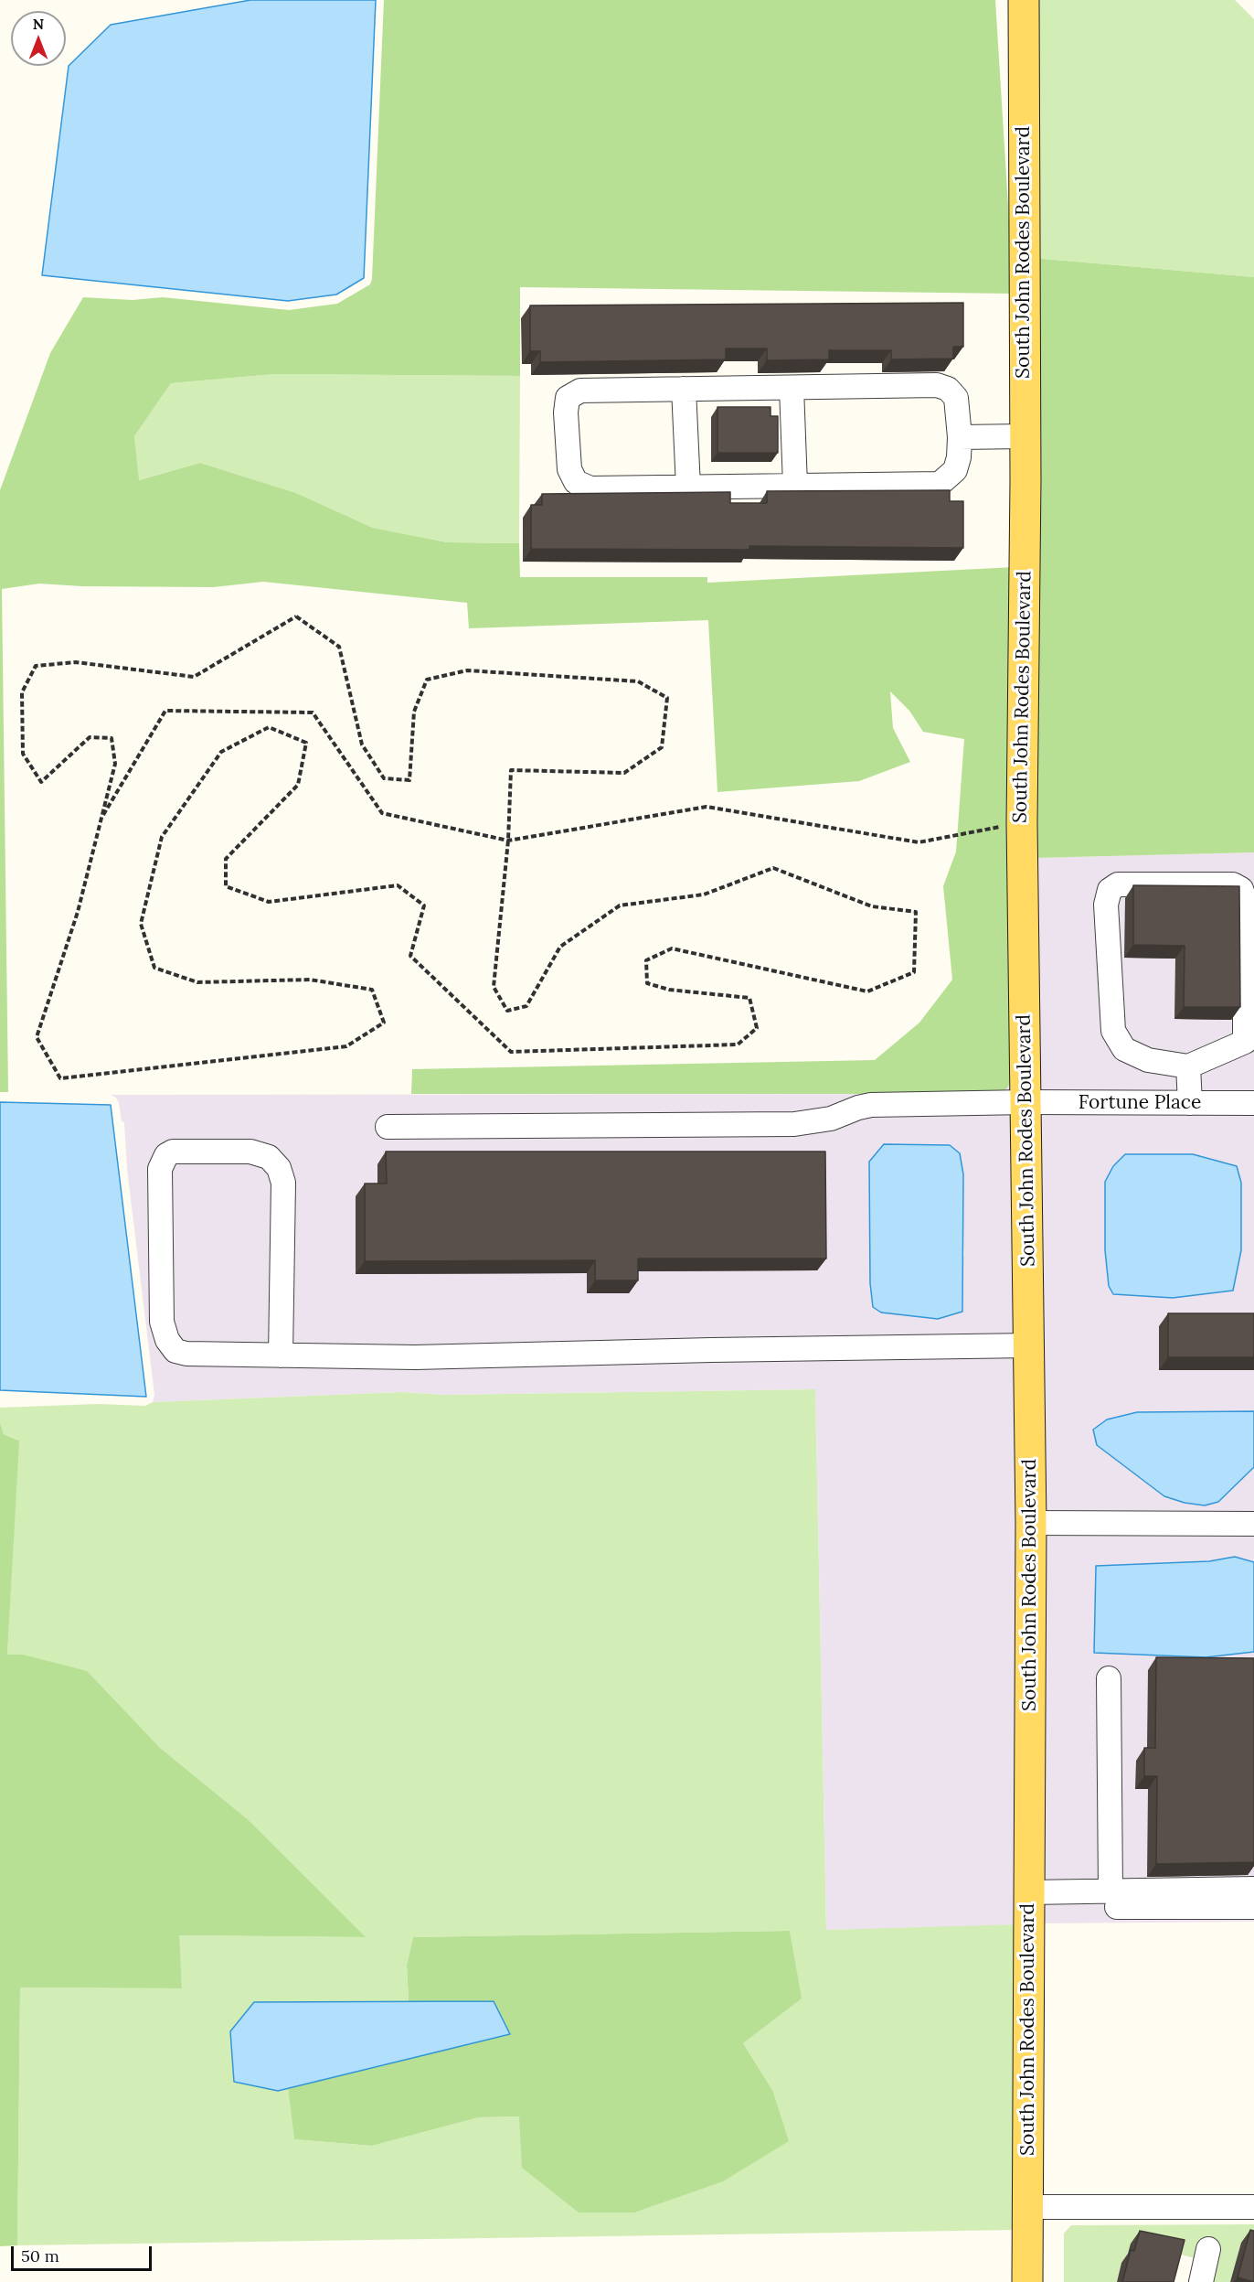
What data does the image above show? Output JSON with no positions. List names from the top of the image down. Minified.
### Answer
{"streets":{"main road":["South John Rodes Boulevard"],"street":["Fortune Place"]},"crossings":[["South John Rodes Boulevard","Fortune Place"]],"scale_bar":"50 m","north":"top"}
